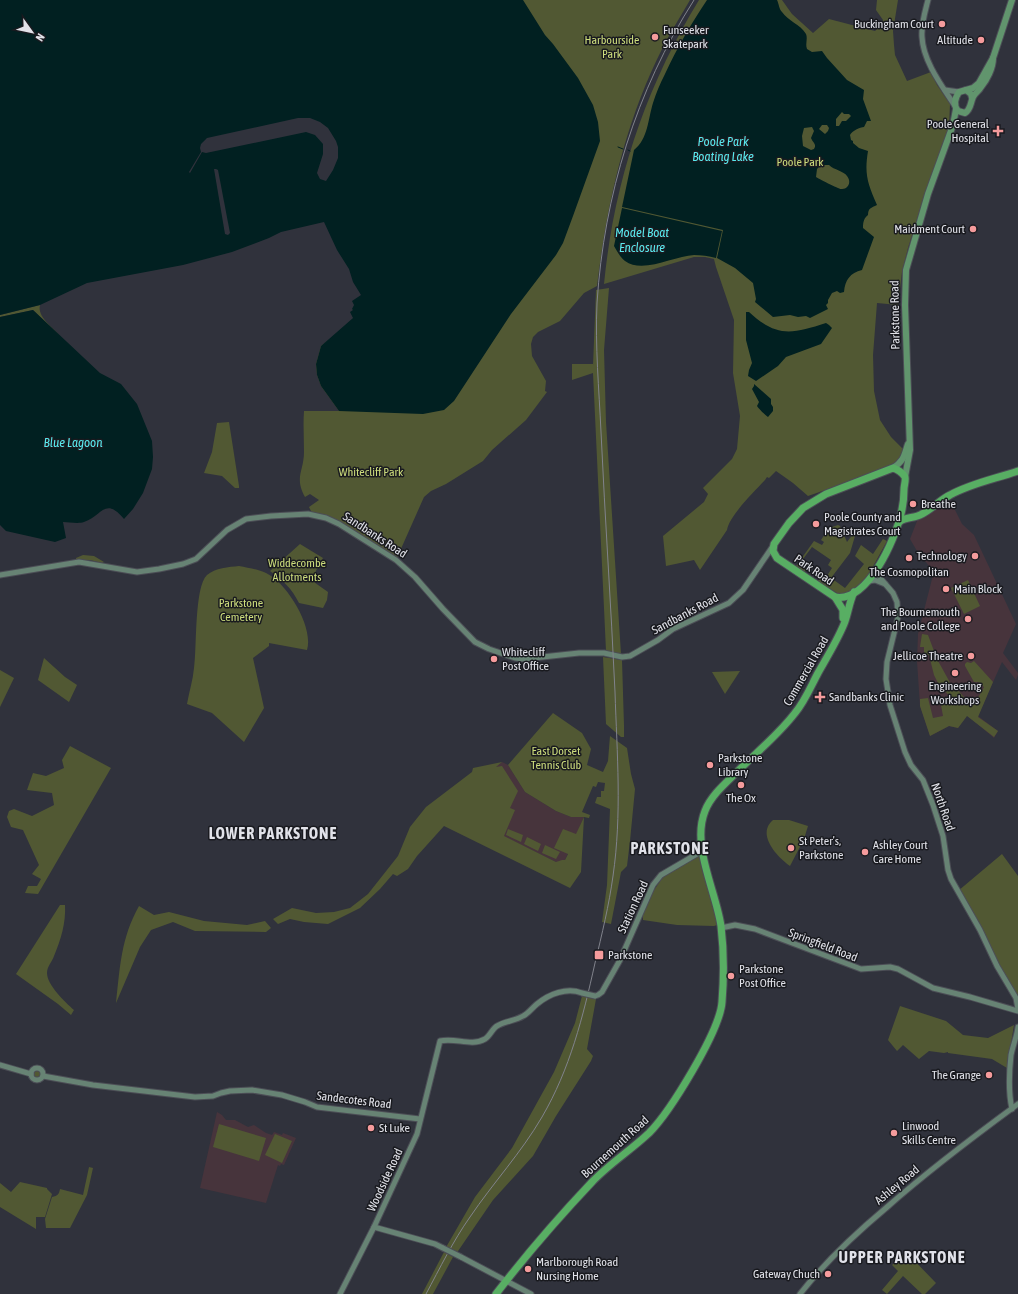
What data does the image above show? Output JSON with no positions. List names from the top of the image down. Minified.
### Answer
{"streets":{"highway":["Parkstone Road","Sandbanks Road","Park Road","Commercial Road","Bournemouth Road"],"street":["North Road","Station Road","Springfield Road","Sandecotes Road","Woodside Road","Ashley Road"]},"crossings":[["Parkstone Road","Sandbanks Road"],["Parkstone Road","Park Road"],["Parkstone Road","Commercial Road"],["Parkstone Road","North Road"],["Sandbanks Road","Park Road"],["Park Road","Commercial Road"],["Commercial Road","Station Road"],["Commercial Road","Springfield Road"],["Commercial Road","Bournemouth Road"],["North Road","Springfield Road"],["Station Road","Woodside Road"],["Springfield Road","Bournemouth Road"],["Sandecotes Road","Woodside Road"]],"districts":["LOWER PARKSTONE","PARKSTONE","UPPER PARKSTONE"],"water":["Poole Park Boating Lake","Model Boat Enclosure","Blue Lagoon"],"parks":["Harbourside Park","Poole Park","Whitecliff Park","Widdecombe Allotments","Parkstone Cemetery","East Dorset Tennis Club"],"places":{"other":["Buckingham Court","Funseeker Skatepark","Altitude","Maidment Court","Breathe","Poole County and Magistrates Court","Technology","The Cosmopolitan","Main Block","The Bournemouth and Poole College","Jellicoe Theatre","Whitecliff Post Office","Engineering Workshops","Parkstone Library","The Ox","St Peter’s, Parkstone","Ashley Court Care Home","Parkstone Post Office","The Grange","St Luke","Linwood Skills Centre","Marlborough Road Nursing Home","Gateway Chuch"],"health":["Poole General Hospital","Sandbanks Clinic"],"transit":["Parkstone"]},"north":"bottom right"}
